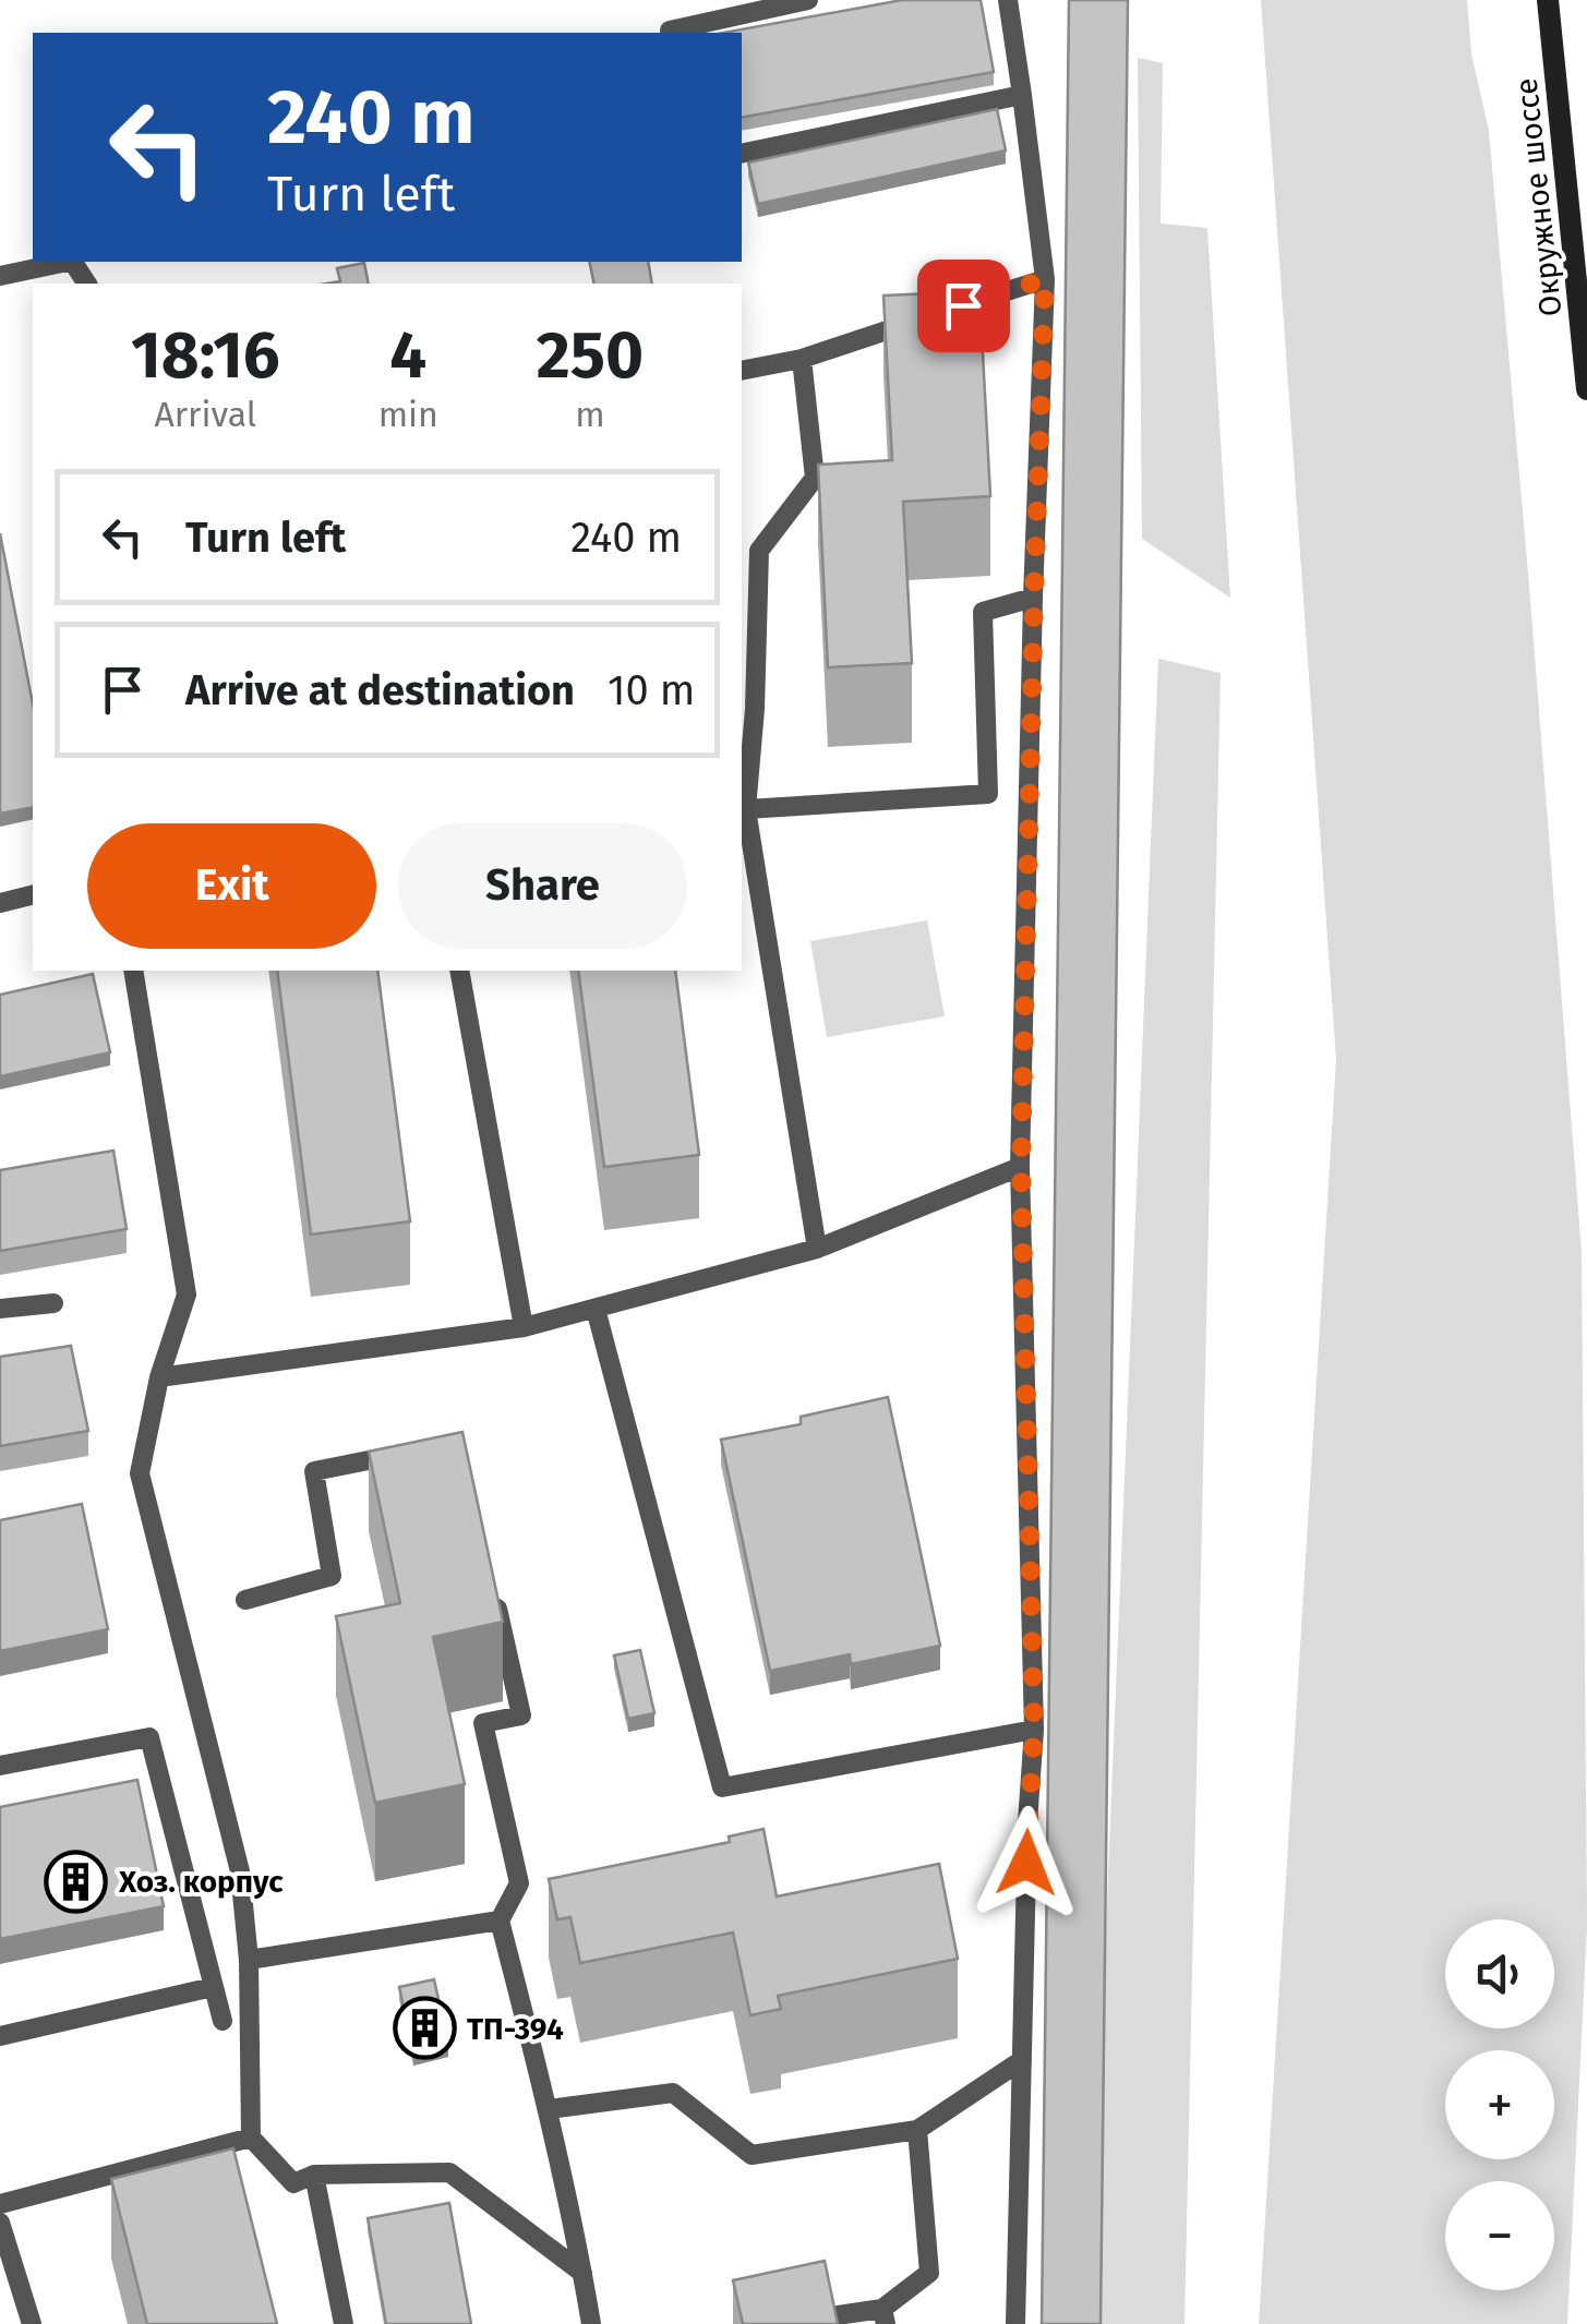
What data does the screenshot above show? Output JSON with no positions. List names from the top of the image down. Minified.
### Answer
{"streets":{"main road":["Окружное шоссе"]},"places":{"building":["Хоз. корпус","ТП-394"]},"page":{"turn":["240 m","Turn left"],"eta":["18:16","Arrival","4","min","250","m"],"list":[{"name":"Turn left","value":"240 m"},{"name":"Arrive at destination","value":"10 m"}],"buttons":["Exit","Share"],"map_buttons":["+","−"]}}
